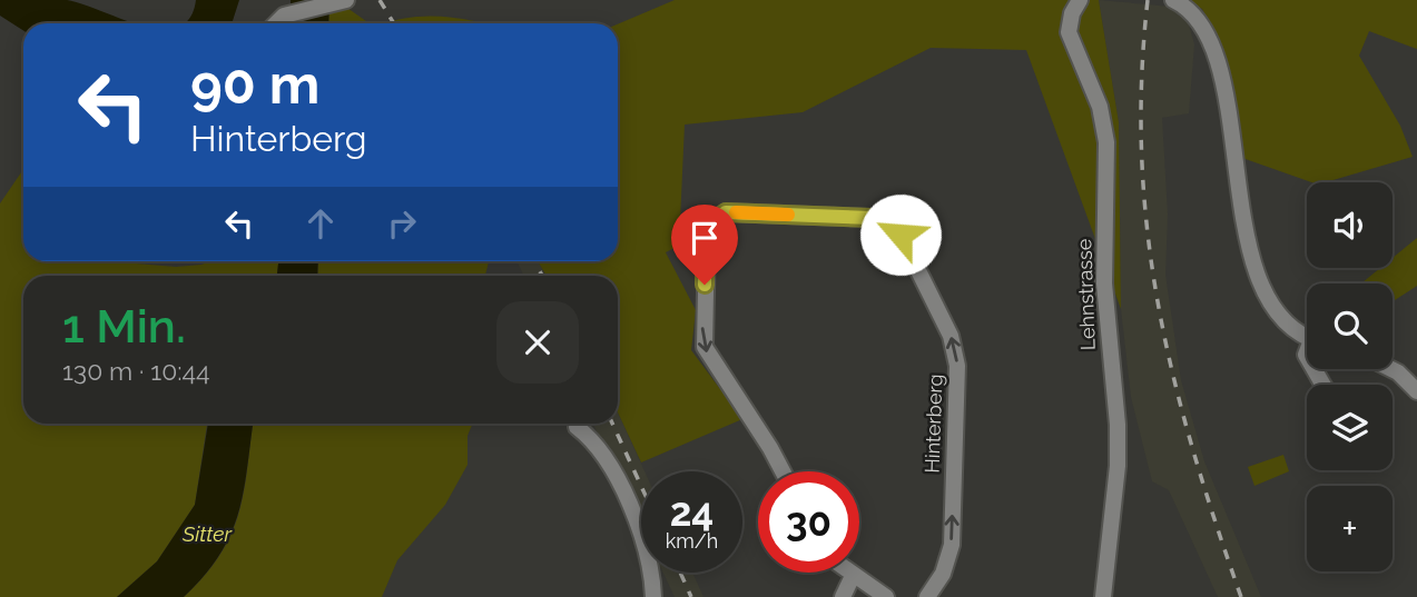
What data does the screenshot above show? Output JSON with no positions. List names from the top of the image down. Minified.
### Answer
{"streets":{"street":["Lehnstrasse","Hinterberg"]},"water":["Sitter"],"page":{"turn":["90 m","Hinterberg"],"map_buttons":"+","heading":["1 Min.","130 m · 10:44"],"speed":"24 km/h","limit":"30"}}
